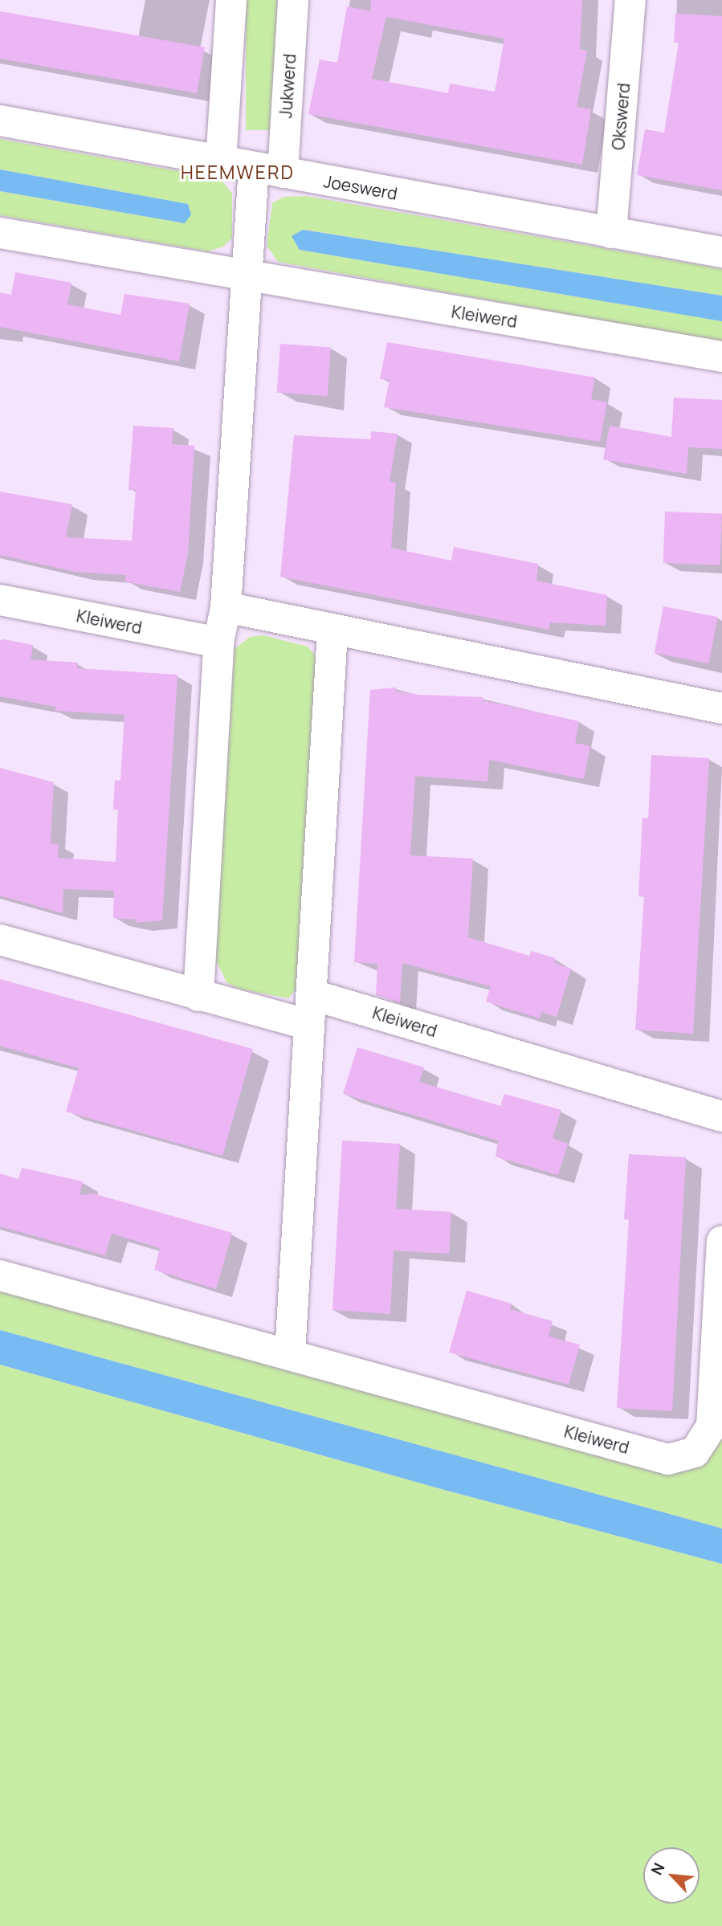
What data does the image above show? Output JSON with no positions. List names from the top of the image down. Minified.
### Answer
{"streets":{"street":["Jukwerd","Okswerd","Joeswerd","Kleiwerd"]},"crossings":[["Jukwerd","Joeswerd"],["Okswerd","Joeswerd"]],"districts":["HEEMWERD"],"north":"top left"}
